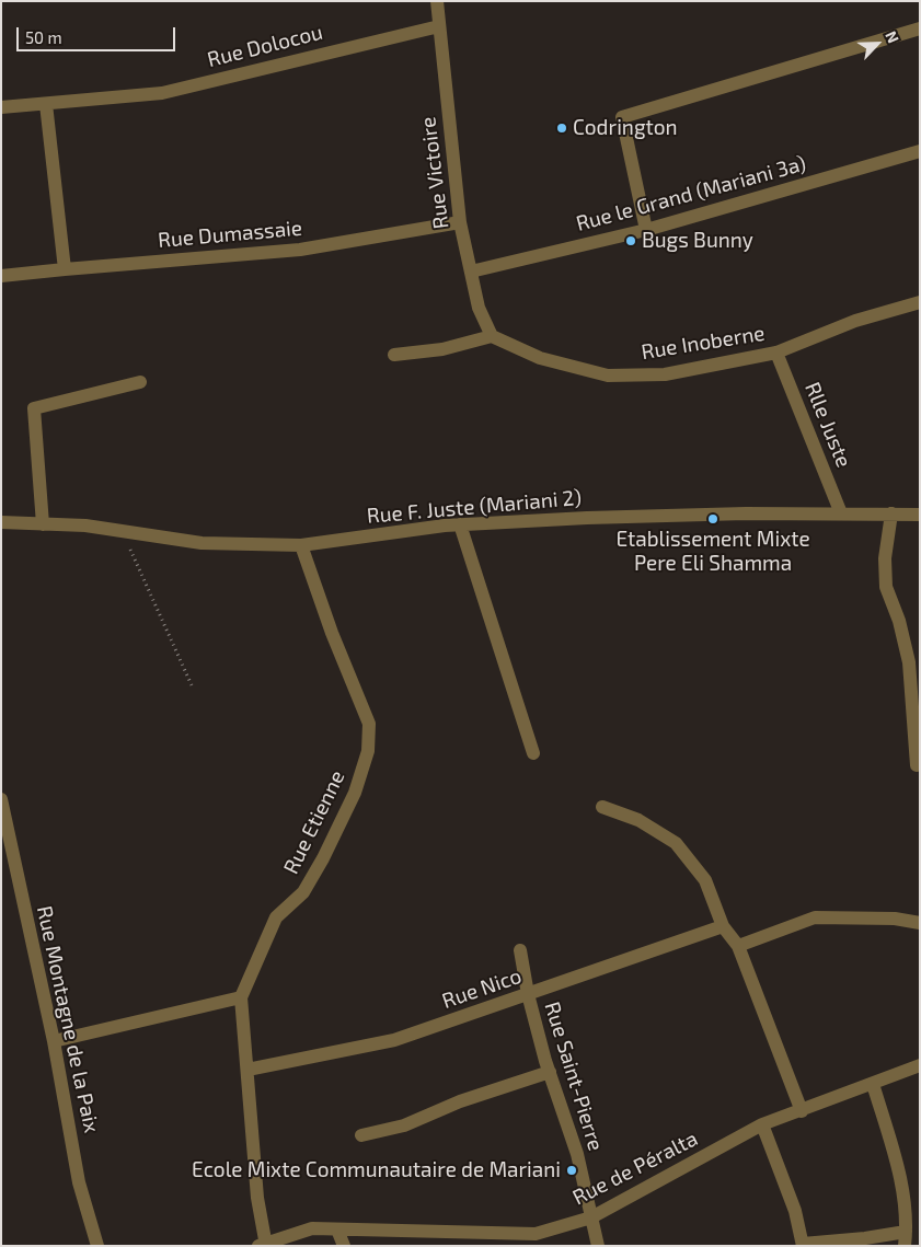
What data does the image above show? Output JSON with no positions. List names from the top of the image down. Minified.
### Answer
{"streets":{"street":["Rue Dolocou","Rue Victoire","Rue le Grand (Mariani 3a)","Rue Dumassaie","Rue Inoberne","Rlle Juste","Rue F. Juste (Mariani 2)","Rue Etienne","Rue Nico","Rue Montagne de la Paix","Rue Saint-Pierre","Rue de Péralta"]},"crossings":[["Rue Dolocou","Rue Victoire"],["Rue Victoire","Rue le Grand (Mariani 3a)"],["Rue Victoire","Rue Dumassaie"],["Rue Victoire","Rue Inoberne"],["Rue Inoberne","Rlle Juste"],["Rlle Juste","Rue F. Juste (Mariani 2)"],["Rue F. Juste (Mariani 2)","Rue Etienne"],["Rue Etienne","Rue Nico"],["Rue Etienne","Rue de Péralta"],["Rue Nico","Rue Saint-Pierre"],["Rue Saint-Pierre","Rue de Péralta"]],"places":["Codrington","Bugs Bunny","Etablissement Mixte Pere Eli Shamma","Ecole Mixte Communautaire de Mariani"],"scale_bar":"50 m","north":"top right"}
